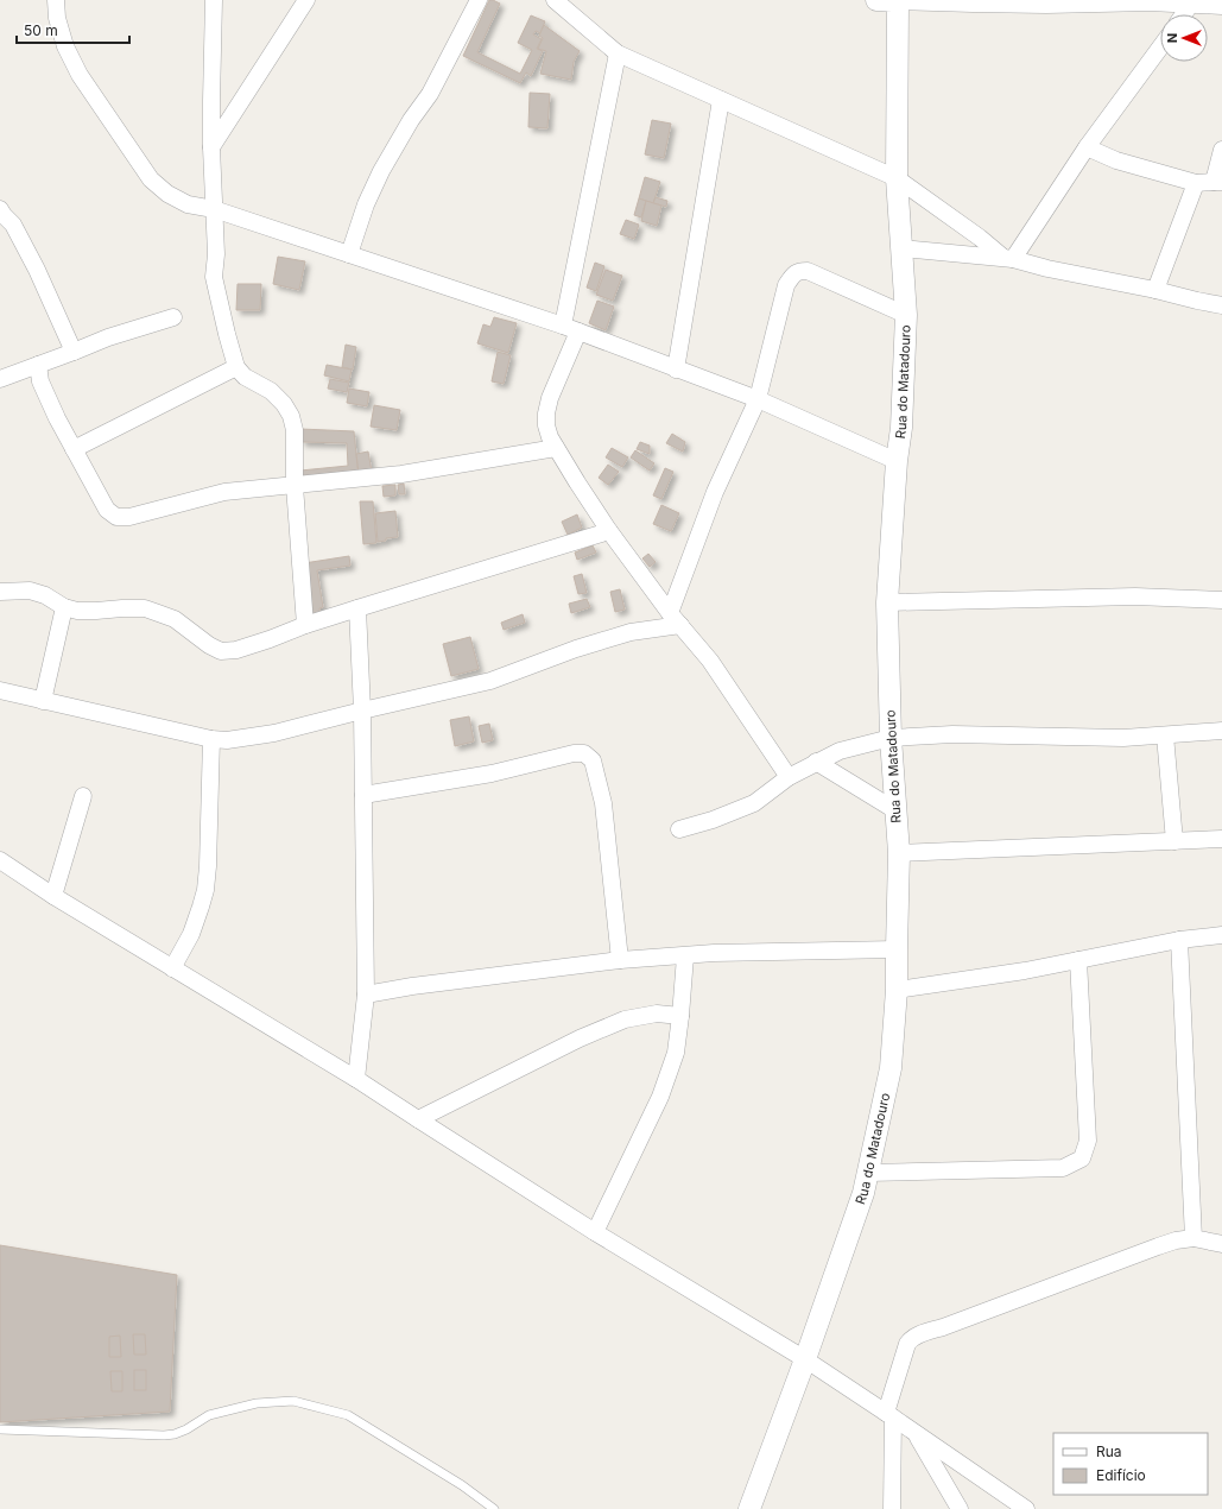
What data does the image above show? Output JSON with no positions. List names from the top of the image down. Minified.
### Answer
{"streets":{"street":["Rua do Matadouro"]},"legend":["Rua","Edifício"],"scale_bar":"50 m","north":"left"}
